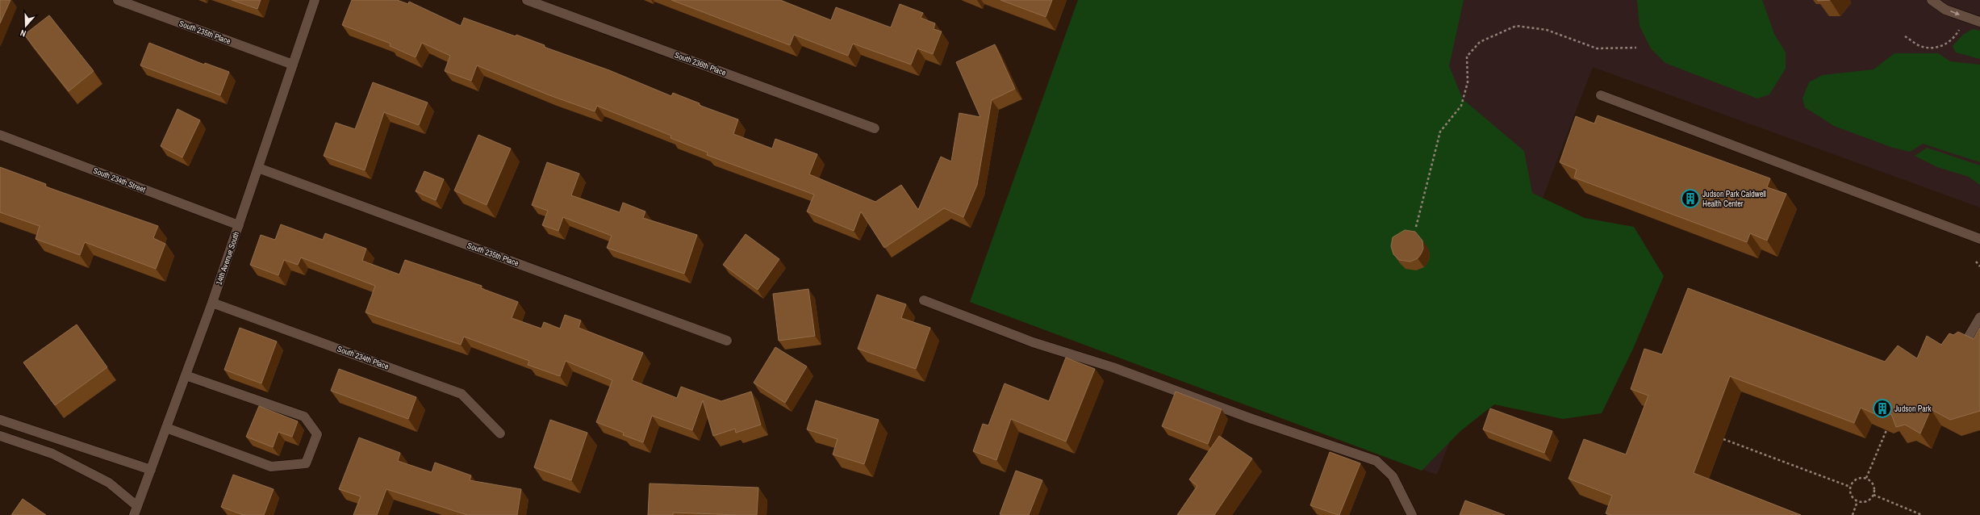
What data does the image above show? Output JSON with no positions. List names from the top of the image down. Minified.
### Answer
{"streets":{"street":["South 235th Place","South 236th Place","South 234th Street","14th Avenue South","South 234th Place"]},"crossings":[["South 235th Place","14th Avenue South"],["South 234th Street","14th Avenue South"],["14th Avenue South","South 234th Place"]],"places":{"building":["Judson Park Caldwell Health Center","Judson Park"]},"north":"bottom"}
